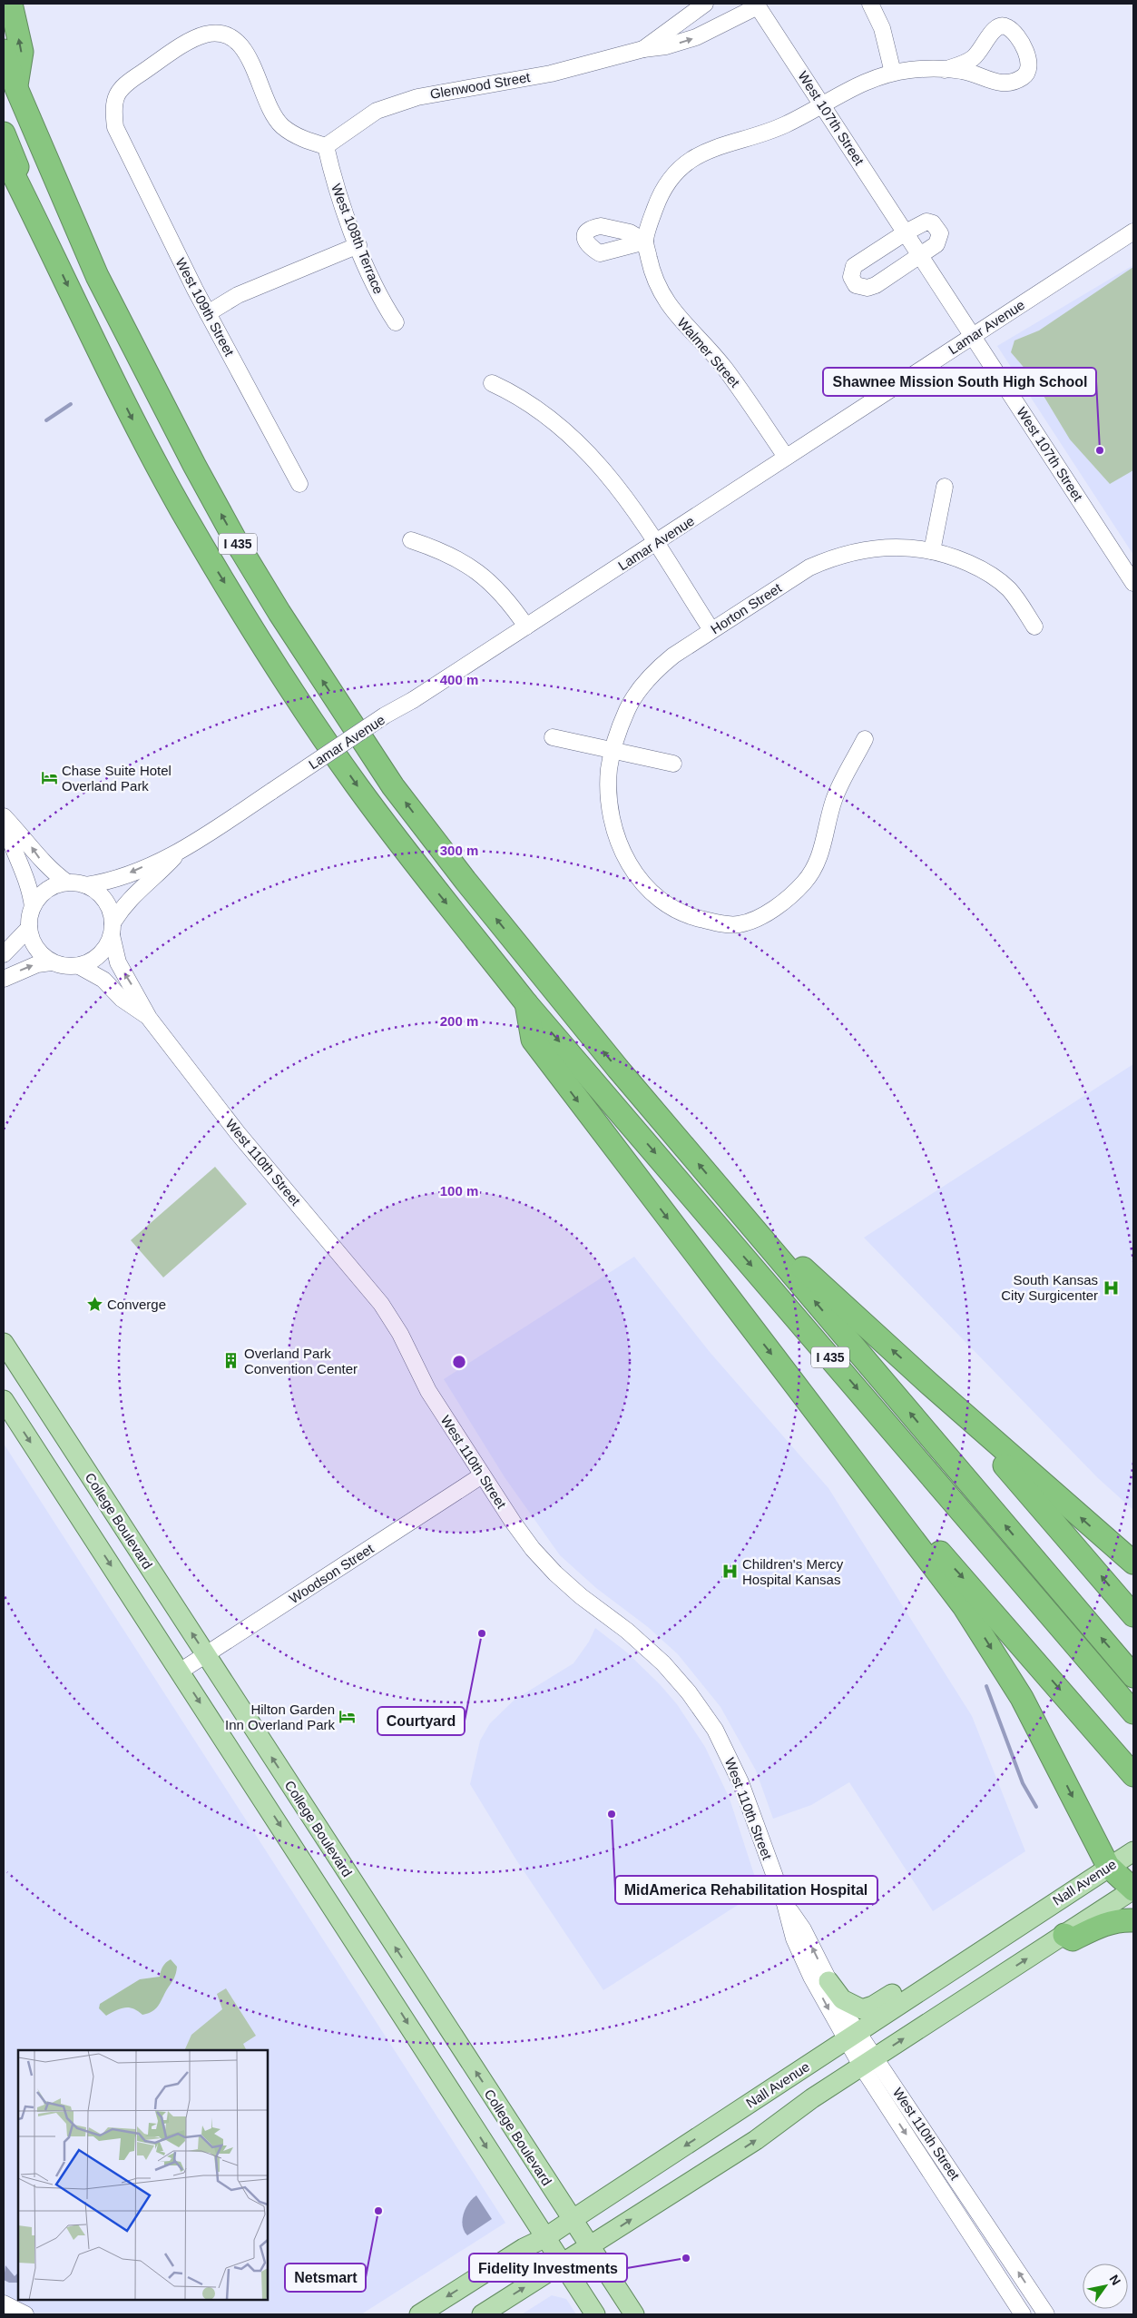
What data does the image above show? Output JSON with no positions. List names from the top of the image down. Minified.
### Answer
{"streets":{"highway":["I 435"],"main road":["College Boulevard","Nall Avenue"],"street":["Glenwood Street","West 107th Street","West 108th Terrace","West 109th Street","Lamar Avenue","Walmer Street","Horton Street","West 110th Street","Woodson Street"]},"crossings":[["Glenwood Street","West 107th Street"],["Glenwood Street","West 108th Terrace"],["Glenwood Street","West 109th Street"],["West 107th Street","Lamar Avenue"],["West 107th Street","Walmer Street"],["West 108th Terrace","West 109th Street"],["Lamar Avenue","Walmer Street"],["Lamar Avenue","West 110th Street"],["West 110th Street","Woodson Street"],["West 110th Street","Nall Avenue"],["College Boulevard","Woodson Street"],["College Boulevard","Nall Avenue"]],"places":{"other":["Shawnee Mission South High School","Courtyard","MidAmerica Rehabilitation Hospital","Netsmart","Fidelity Investments"],"hotel":["Chase Suite Hotel Overland Park","Hilton Garden Inn Overland Park"],"hospital":["South Kansas City Surgicenter","Children's Mercy Hospital Kansas"],"place":["Converge"],"building":["Overland Park Convention Center"]},"north":"top right","rings":["400 m","300 m","200 m","100 m"]}
